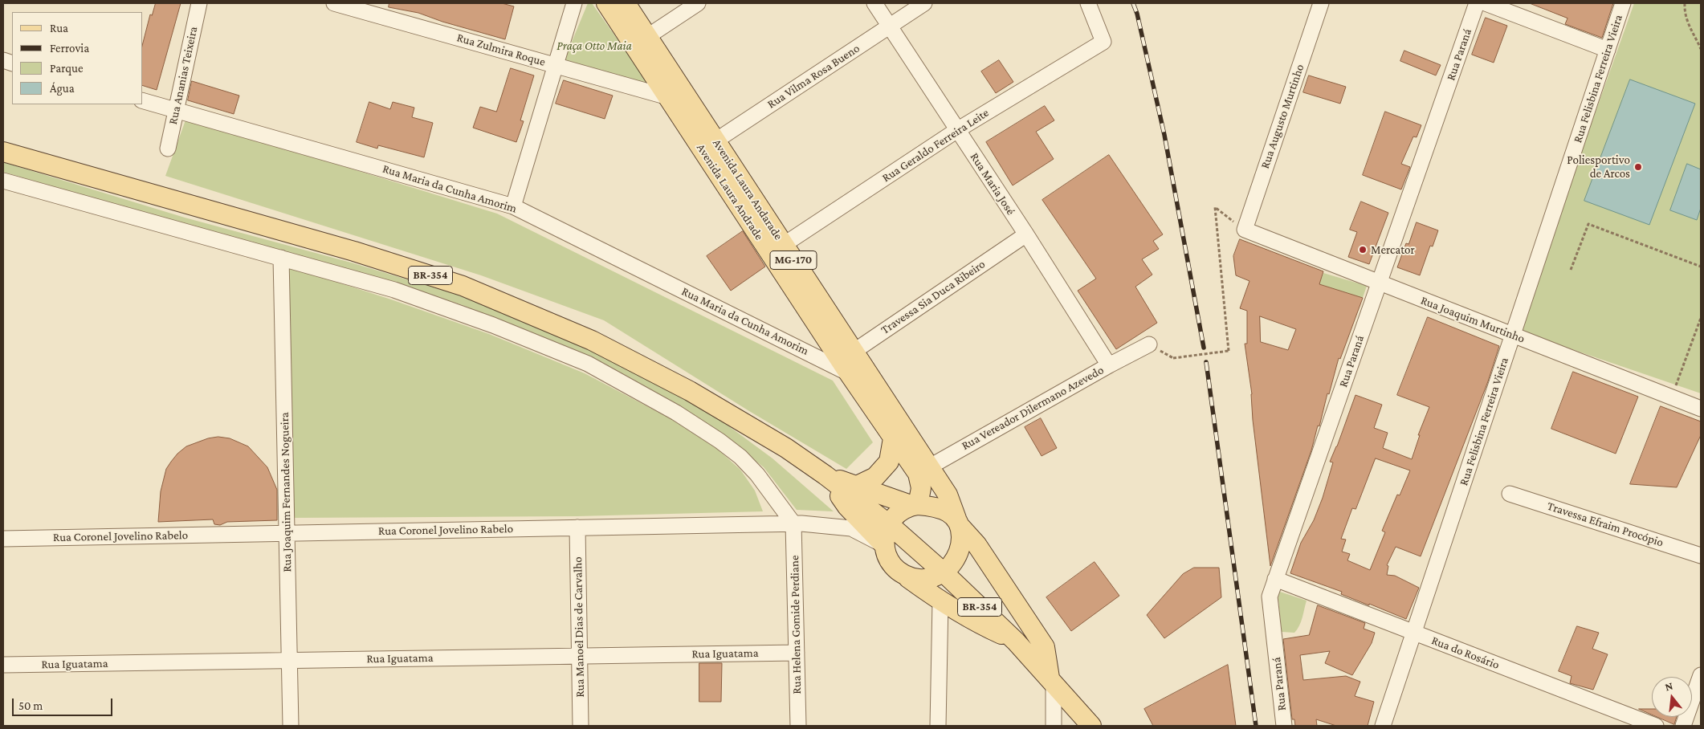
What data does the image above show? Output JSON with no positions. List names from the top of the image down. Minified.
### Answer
{"streets":{"main road":["Avenida Laura Andarade","Avenida Laura Andrade","MG-170","BR-354"],"street":["Rua Zulmira Roque","Rua Paraná","Rua Ananias Teixeira","Rua Vilma Rosa Bueno","Rua Felisbina Ferreira Vieira","Rua Augusto Murtinho","Rua Geraldo Ferreira Leite","Rua Maria José","Rua Maria da Cunha Amorim","Travessa Sia Duca Ribeiro","Rua Joaquim Murtinho","Rua Vereador Dilermano Azevedo","Rua Joaquim Fernandes Nogueira","Travessa Efraim Procópio","Rua Coronel Jovelino Rabelo","Rua Helena Gomide Perdiane","Rua Manoel Dias de Carvalho","Rua do Rosário","Rua Iguatama"]},"crossings":[["Rua Zulmira Roque","Avenida Laura Andrade"],["Rua Paraná","Rua Joaquim Murtinho"],["Rua Paraná","Rua do Rosário"],["Rua Ananias Teixeira","Rua Maria da Cunha Amorim"],["Rua Vilma Rosa Bueno","Rua Maria José"],["Rua Vilma Rosa Bueno","Avenida Laura Andarade"],["Rua Vilma Rosa Bueno","Avenida Laura Andrade"],["Rua Felisbina Ferreira Vieira","Rua Joaquim Murtinho"],["Rua Felisbina Ferreira Vieira","Rua do Rosário"],["Rua Augusto Murtinho","Rua Joaquim Murtinho"],["Rua Geraldo Ferreira Leite","Rua Maria José"],["Rua Geraldo Ferreira Leite","Avenida Laura Andarade"],["Rua Maria José","Travessa Sia Duca Ribeiro"],["Rua Maria José","Rua Vereador Dilermano Azevedo"],["Rua Maria da Cunha Amorim","Avenida Laura Andarade"],["Rua Maria da Cunha Amorim","MG-170"],["Rua Maria da Cunha Amorim","Travessa Sia Duca Ribeiro"],["Avenida Laura Andarade","Avenida Laura Andrade"],["Avenida Laura Andarade","MG-170"],["Avenida Laura Andarade","Travessa Sia Duca Ribeiro"],["Avenida Laura Andarade","Rua Vereador Dilermano Azevedo"],["MG-170","Travessa Sia Duca Ribeiro"],["MG-170","Rua Vereador Dilermano Azevedo"],["Rua Joaquim Fernandes Nogueira","Rua Coronel Jovelino Rabelo"],["Rua Joaquim Fernandes Nogueira","Rua Iguatama"],["Rua Coronel Jovelino Rabelo","Rua Helena Gomide Perdiane"],["Rua Coronel Jovelino Rabelo","Rua Manoel Dias de Carvalho"],["Rua Helena Gomide Perdiane","Rua Iguatama"],["Rua Manoel Dias de Carvalho","Rua Iguatama"]],"parks":["Praça Otto Maia"],"places":["Poliesportivo de Arcos","Mercator"],"legend":["Rua","Ferrovia","Parque","Água"],"scale_bar":"50 m","north":"top"}
